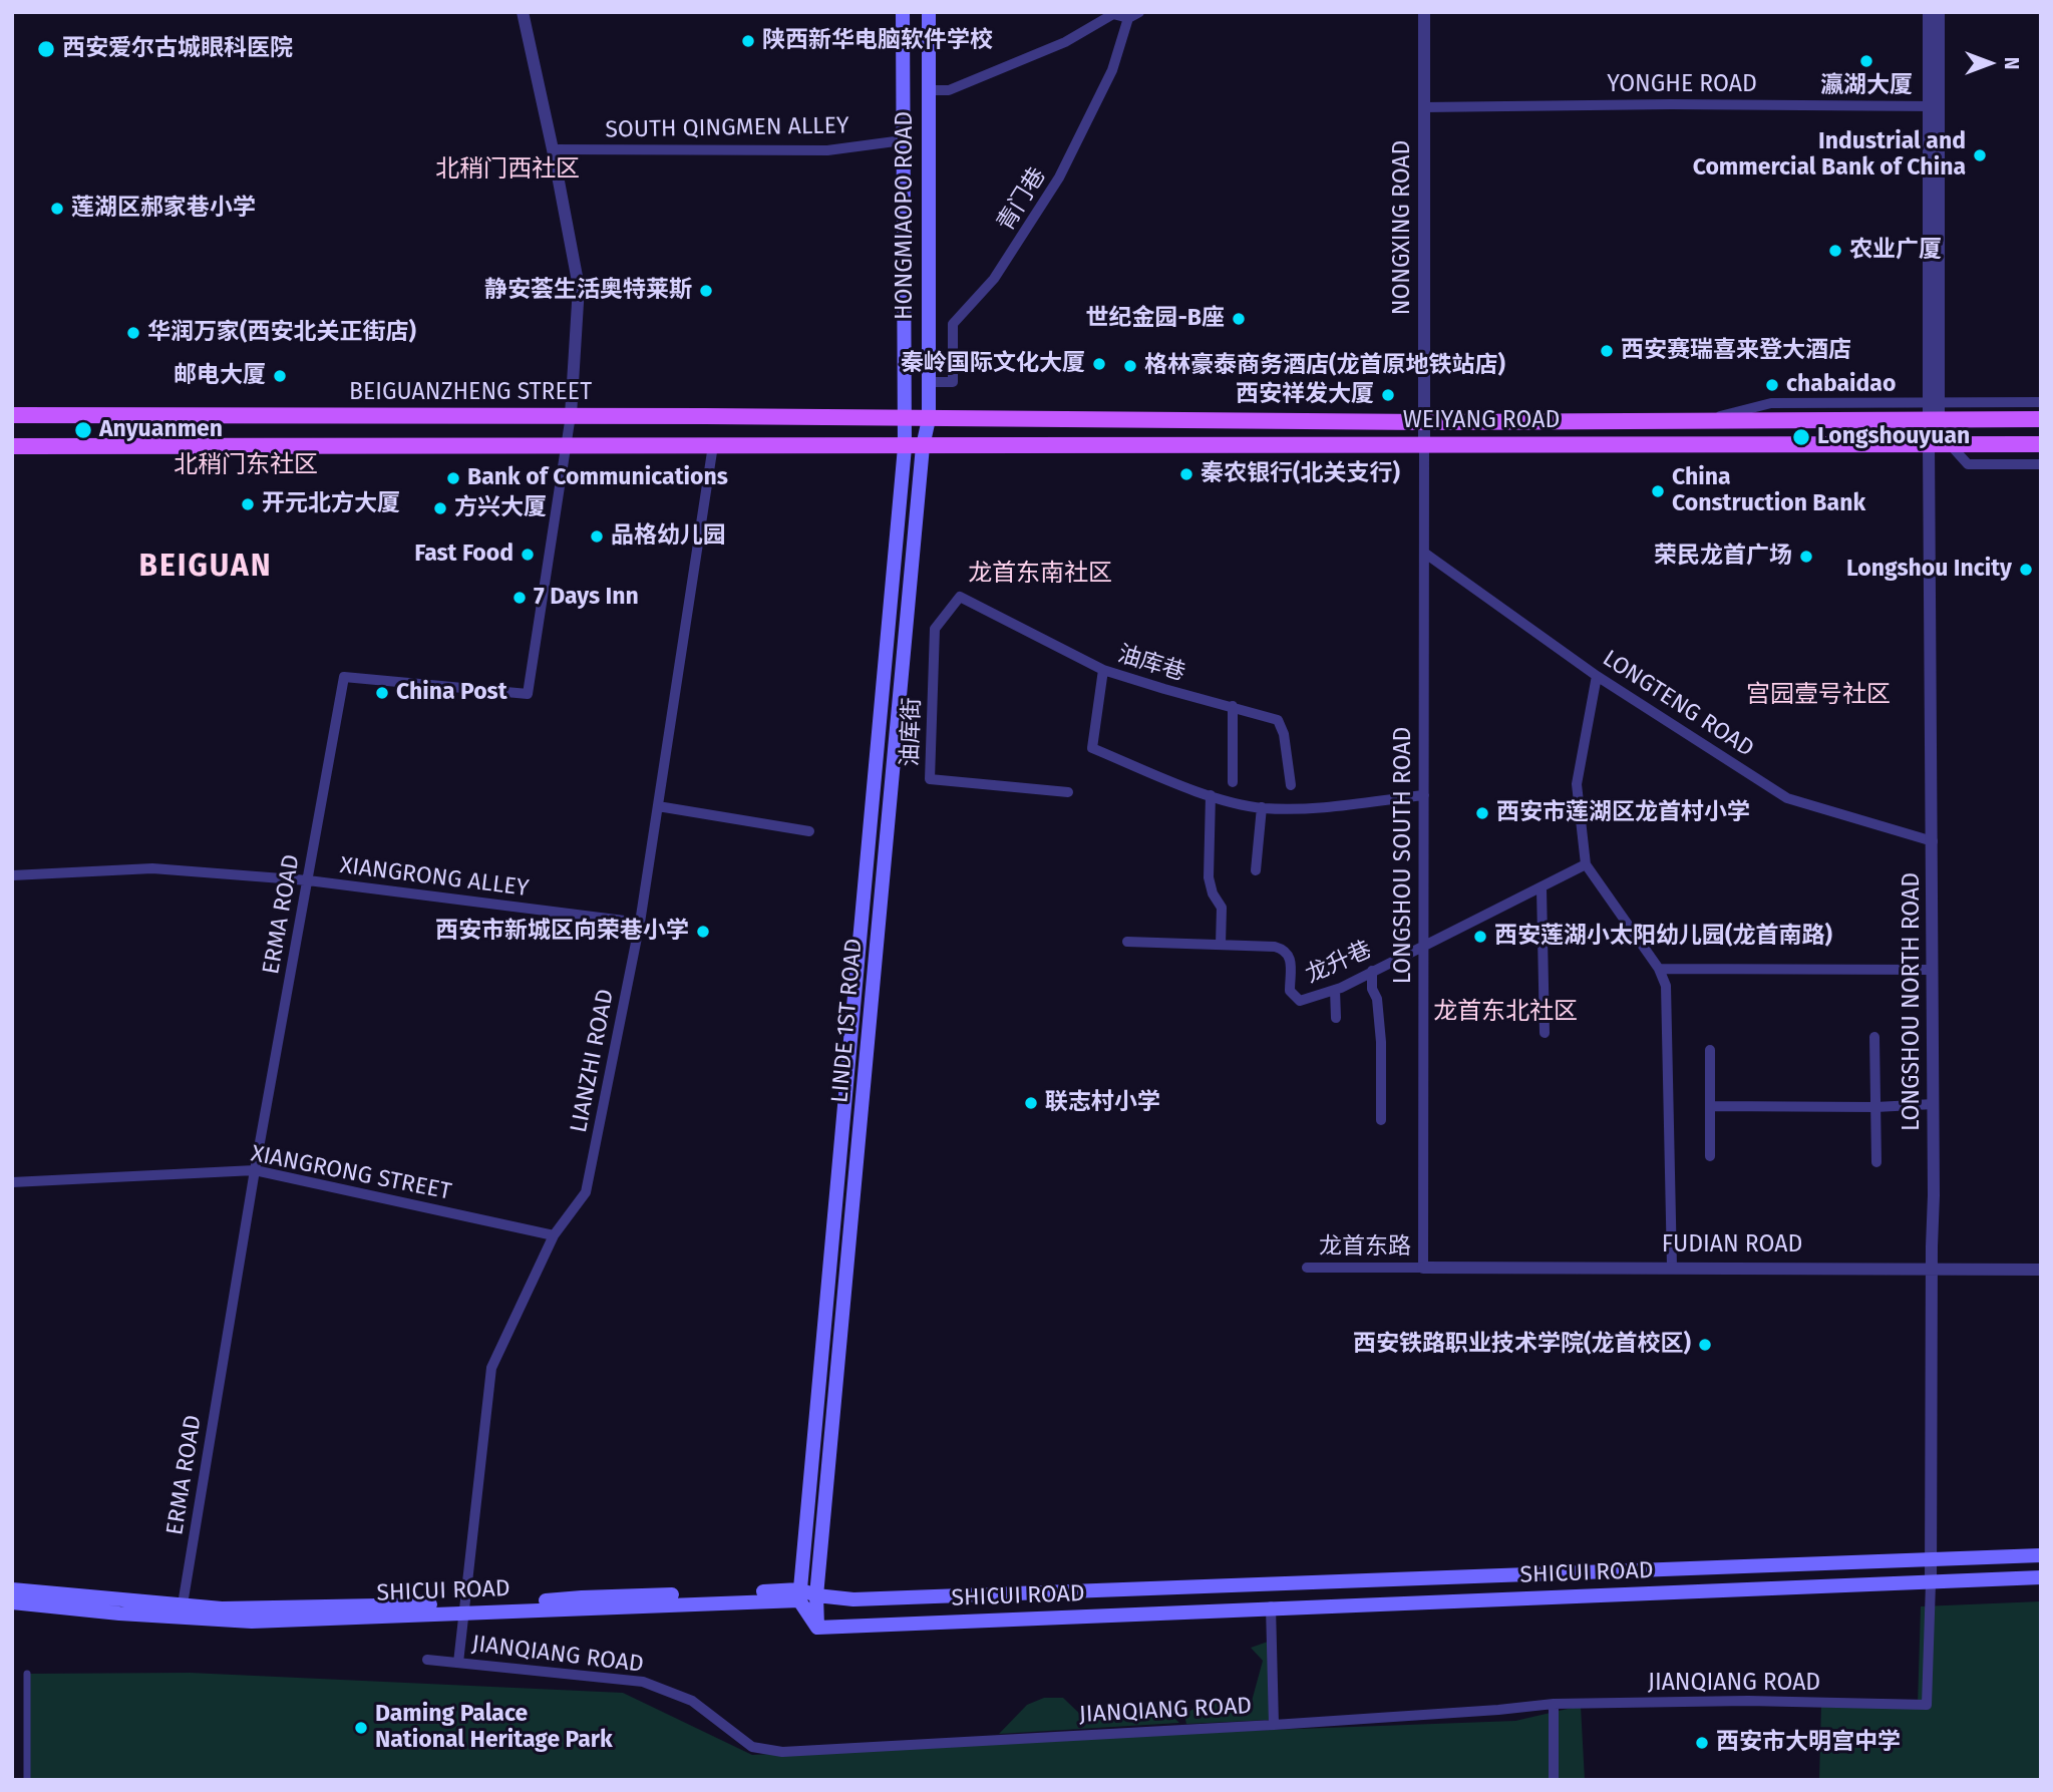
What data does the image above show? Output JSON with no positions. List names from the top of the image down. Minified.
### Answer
{"streets":{"main road":["HONGMIAOPO ROAD","BEIGUANZHENG STREET","WEIYANG ROAD","LINDE 1ST ROAD","SHICUI ROAD"],"street":["YONGHE ROAD","SOUTH QINGMEN ALLEY","青门巷","NONGXING ROAD","油库巷","LONGTENG ROAD","油库街","LONGSHOU SOUTH ROAD","XIANGRONG ALLEY","ERMA ROAD","龙升巷","LONGSHOU NORTH ROAD","LIANZHI ROAD","XIANGRONG STREET","FUDIAN ROAD","龙首东路","JIANQIANG ROAD"]},"crossings":[["YONGHE ROAD","NONGXING ROAD"],["YONGHE ROAD","LONGSHOU NORTH ROAD"],["SOUTH QINGMEN ALLEY","HONGMIAOPO ROAD"],["青门巷","HONGMIAOPO ROAD"],["HONGMIAOPO ROAD","BEIGUANZHENG STREET"],["HONGMIAOPO ROAD","WEIYANG ROAD"],["HONGMIAOPO ROAD","LINDE 1ST ROAD"],["NONGXING ROAD","WEIYANG ROAD"],["NONGXING ROAD","LONGSHOU SOUTH ROAD"],["BEIGUANZHENG STREET","WEIYANG ROAD"],["BEIGUANZHENG STREET","ERMA ROAD"],["BEIGUANZHENG STREET","LINDE 1ST ROAD"],["WEIYANG ROAD","LONGSHOU SOUTH ROAD"],["WEIYANG ROAD","LONGSHOU NORTH ROAD"],["WEIYANG ROAD","LINDE 1ST ROAD"],["油库巷","油库街"],["LONGTENG ROAD","LONGSHOU SOUTH ROAD"],["LONGTENG ROAD","LONGSHOU NORTH ROAD"],["LONGSHOU SOUTH ROAD","龙升巷"],["LONGSHOU SOUTH ROAD","FUDIAN ROAD"],["LONGSHOU SOUTH ROAD","龙首东路"],["XIANGRONG ALLEY","ERMA ROAD"],["XIANGRONG ALLEY","LIANZHI ROAD"],["ERMA ROAD","XIANGRONG STREET"],["ERMA ROAD","SHICUI ROAD"],["LONGSHOU NORTH ROAD","FUDIAN ROAD"],["LONGSHOU NORTH ROAD","SHICUI ROAD"],["LONGSHOU NORTH ROAD","JIANQIANG ROAD"],["LINDE 1ST ROAD","SHICUI ROAD"],["LIANZHI ROAD","XIANGRONG STREET"],["LIANZHI ROAD","SHICUI ROAD"],["LIANZHI ROAD","JIANQIANG ROAD"],["FUDIAN ROAD","龙首东路"],["SHICUI ROAD","JIANQIANG ROAD"]],"districts":["北稍门西社区","北稍门东社区","BEIGUAN","龙首东南社区","宫园壹号社区","龙首东北社区"],"places":["陕西新华电脑软件学校","西安爱尔古城眼科医院","瀛湖大厦","Industrial and Commercial Bank of China","莲湖区郝家巷小学","农业广厦","静安荟生活奥特莱斯","世纪金园-B座","华润万家(西安北关正街店)","西安赛瑞喜来登大酒店","秦岭国际文化大厦","格林豪泰商务酒店(龙首原地铁站店)","邮电大厦","chabaidao","西安祥发大厦","Anyuanmen","Longshouyuan","秦农银行(北关支行)","Bank of Communications","China Construction Bank","开元北方大厦","方兴大厦","品格幼儿园","Fast Food","荣民龙首广场","Longshou Incity","7 Days Inn","China Post","西安市莲湖区龙首村小学","西安市新城区向荣巷小学","西安莲湖小太阳幼儿园(龙首南路)","联志村小学","西安铁路职业技术学院(龙首校区)","Daming Palace National Heritage Park","西安市大明宫中学"],"north":"right"}
